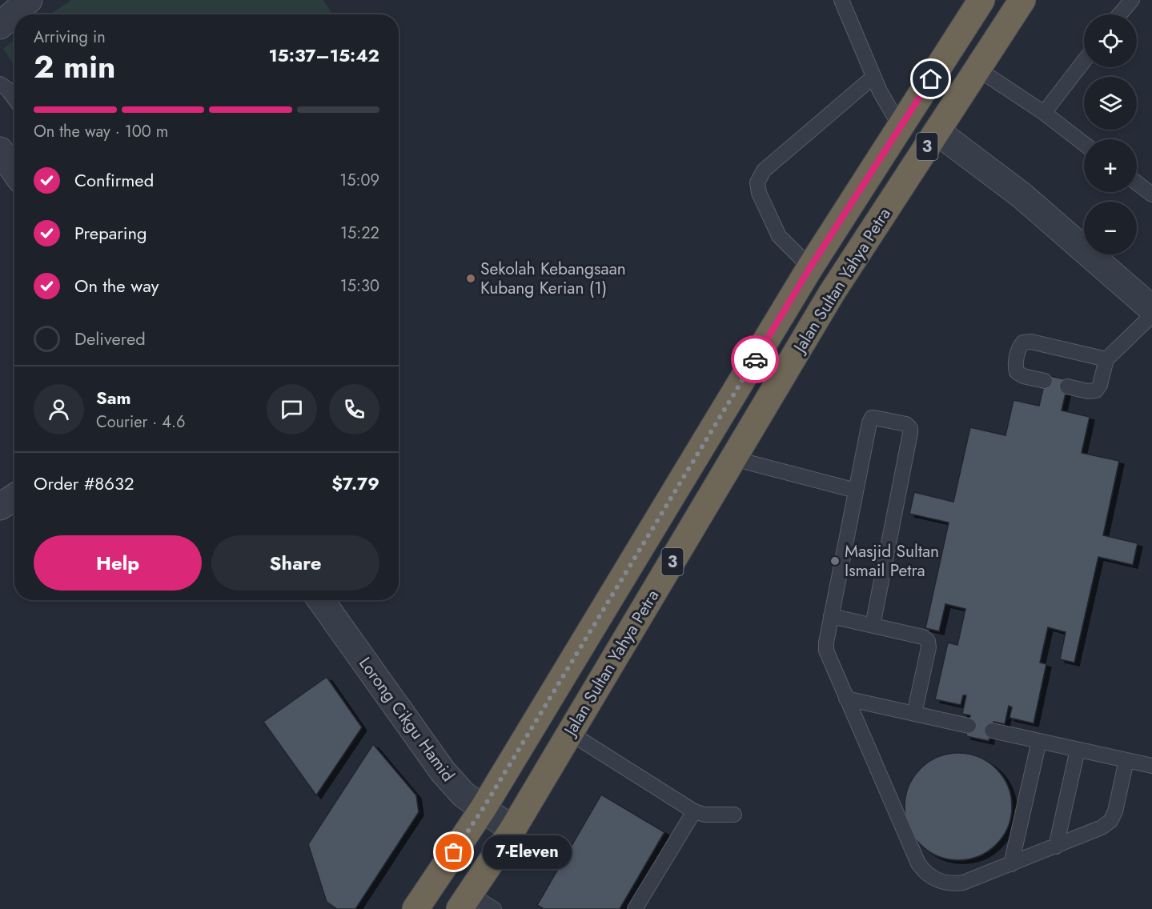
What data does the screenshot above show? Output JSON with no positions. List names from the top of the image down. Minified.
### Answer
{"streets":{"highway":["3","Jalan Sultan Yahya Petra"],"street":["Lorong Cikgu Hamid"]},"crossings":[["Jalan Sultan Yahya Petra","Lorong Cikgu Hamid"]],"places":["Sekolah Kebangsaan Kubang Kerian (1)","Masjid Sultan Ismail Petra","7-Eleven"],"page":{"map_buttons":["+","−"],"heading":["2 min","Arriving in","15:37–15:42"],"panel":["Sam","Courier · 4.6","Order #8632","$7.79"],"bar":"On the way · 100 m","list":[["Confirmed","15:09"],["Preparing","15:22"],["On the way","15:30"],"Delivered"],"buttons":["Help","Share"],"bubble":"7-Eleven"}}
